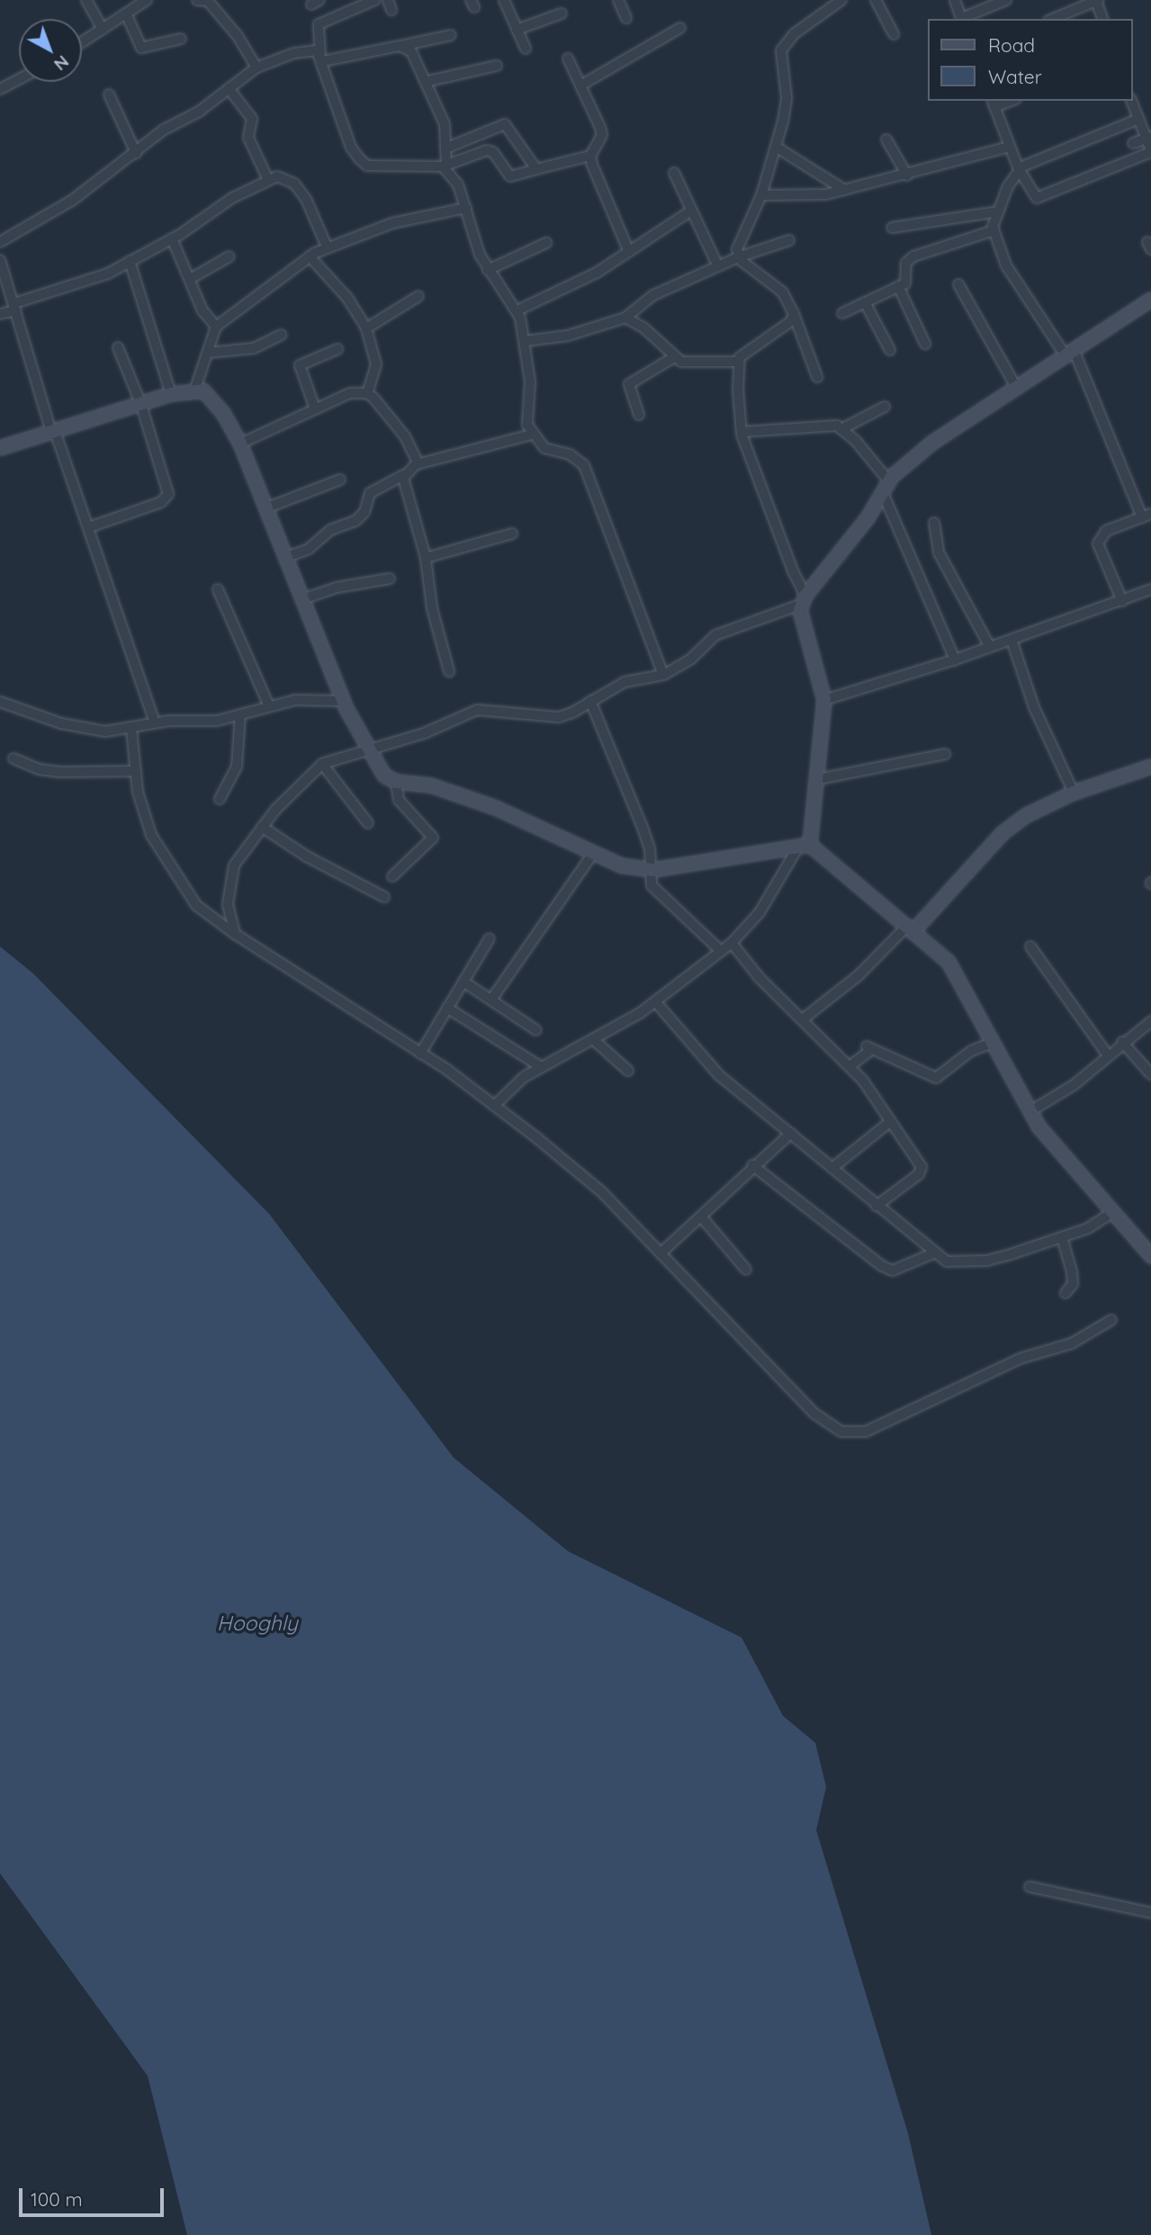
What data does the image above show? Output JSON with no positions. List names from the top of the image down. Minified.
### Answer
{"water":["Hooghly"],"legend":["Road","Water"],"scale_bar":"100 m","north":"bottom right"}
